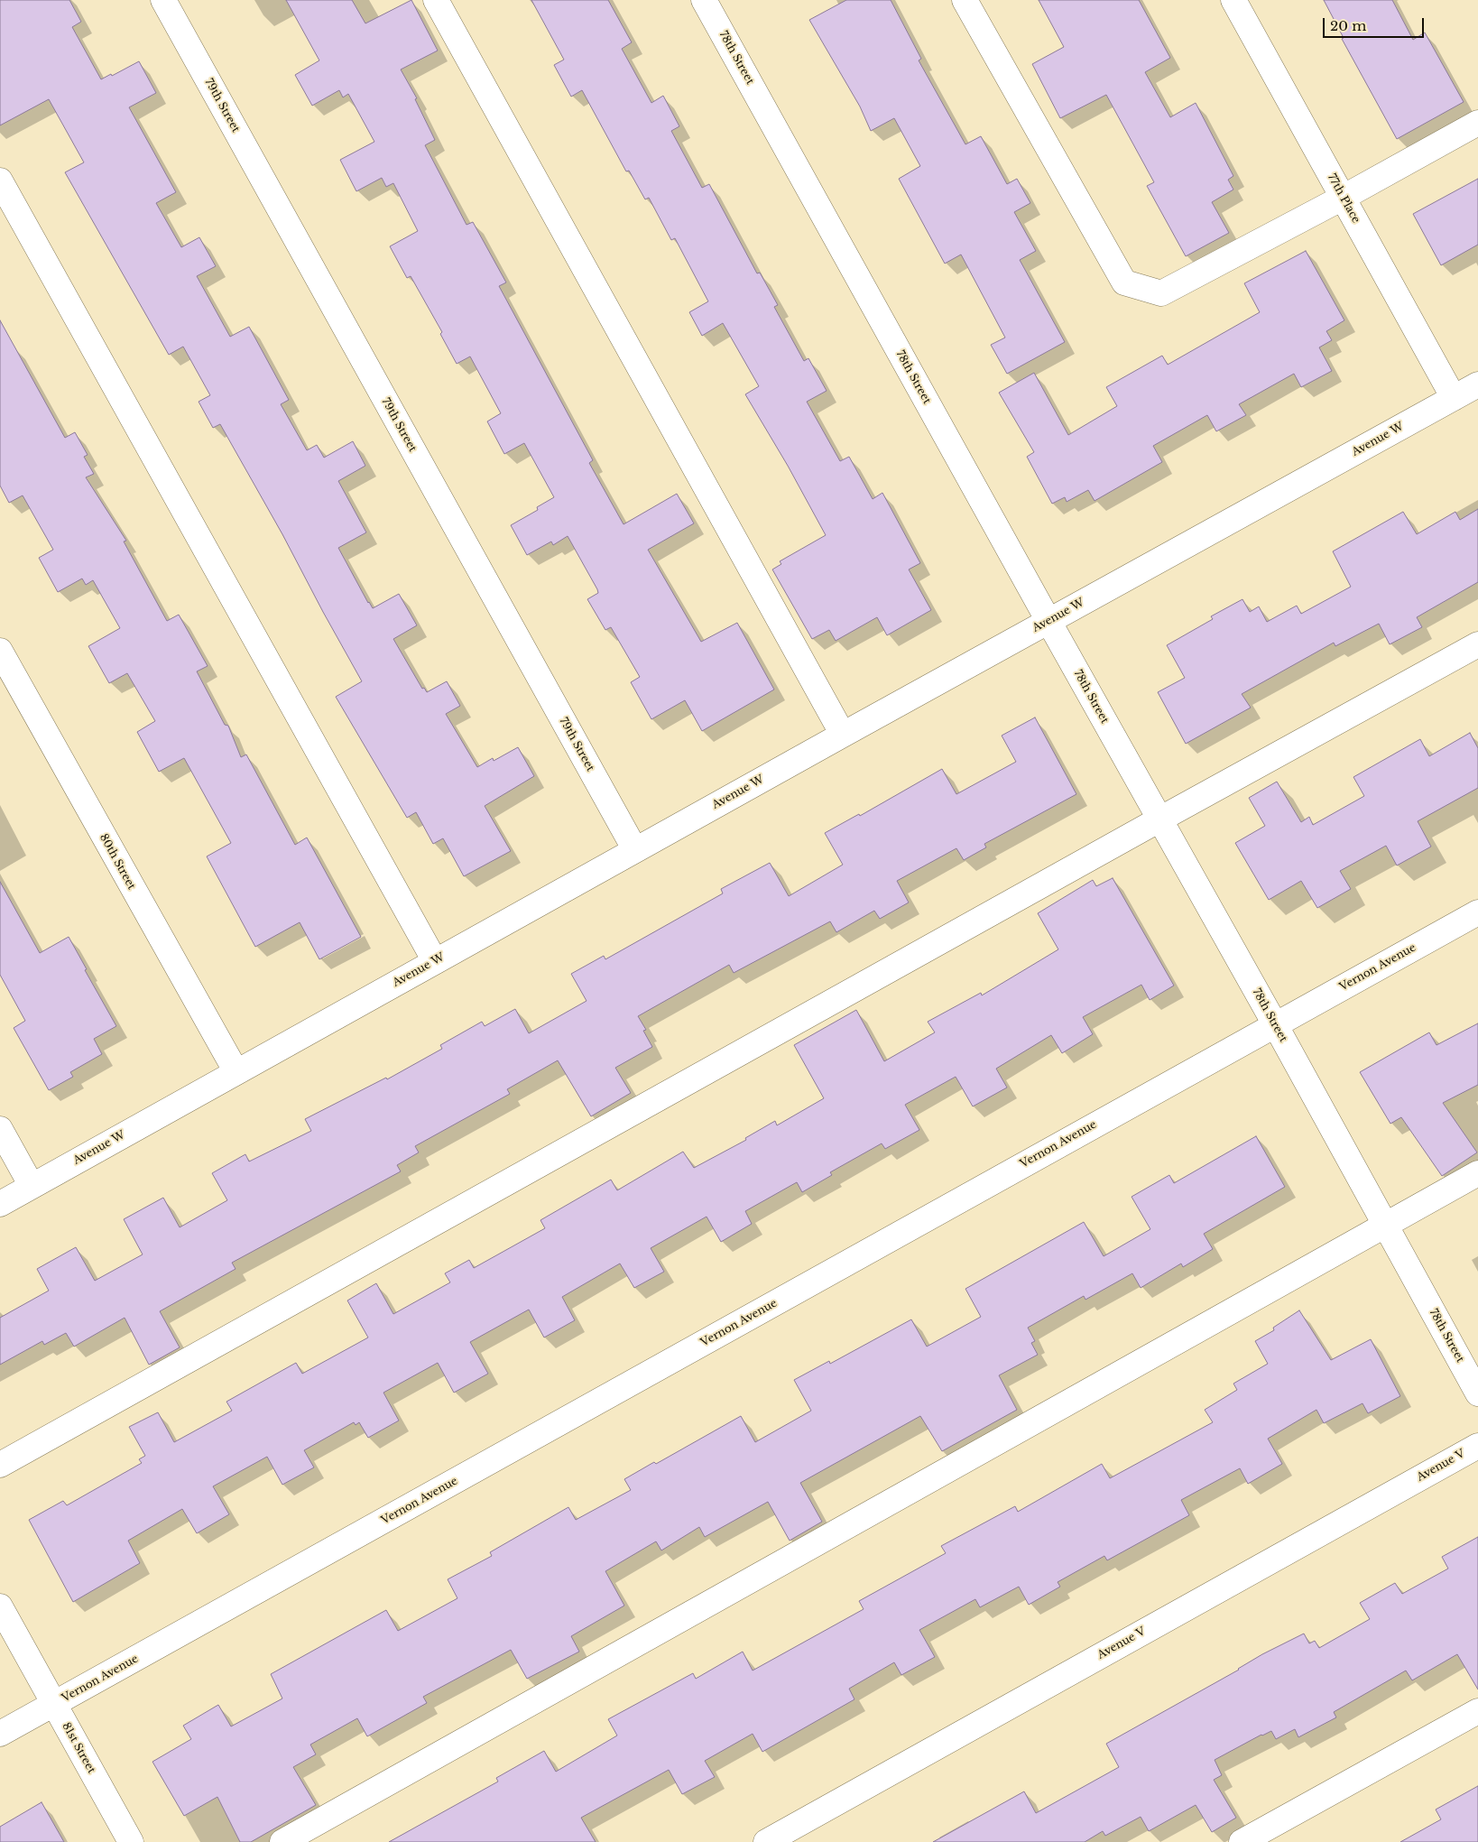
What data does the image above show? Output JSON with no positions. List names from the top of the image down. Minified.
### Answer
{"streets":{"street":["78th Street","79th Street","77th Place","Avenue W","80th Street","Vernon Avenue","Avenue V","81st Street"]},"crossings":[["78th Street","Avenue W"],["78th Street","Vernon Avenue"],["79th Street","Avenue W"],["77th Place","Avenue W"],["Avenue W","80th Street"],["Vernon Avenue","81st Street"]],"scale_bar":"20 m"}
